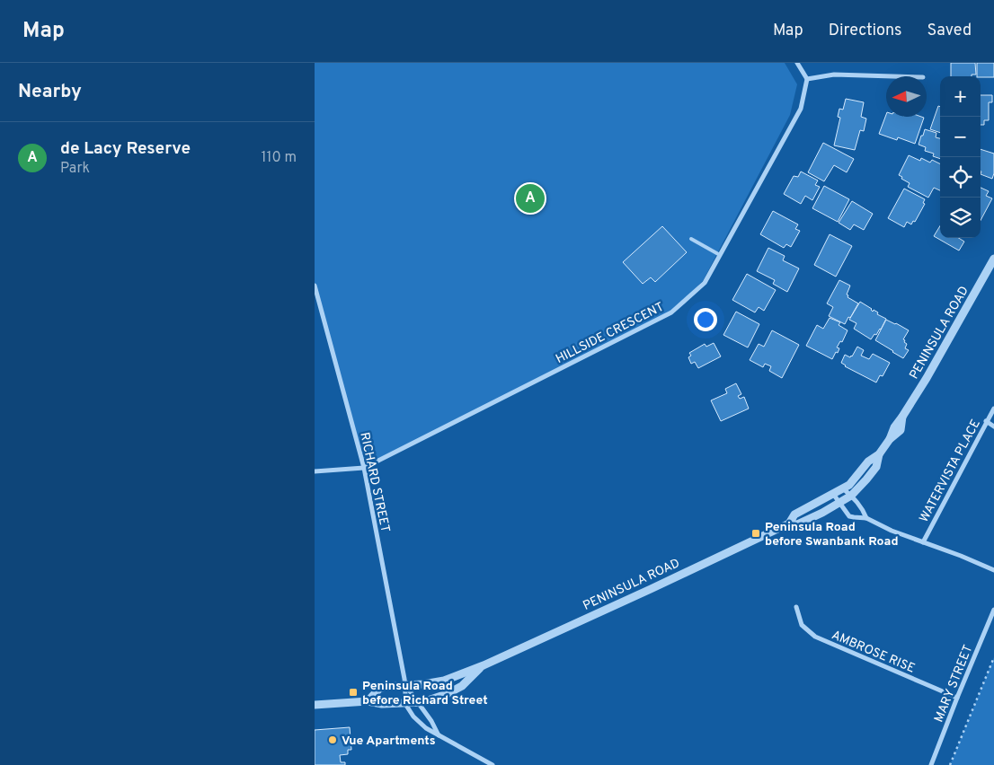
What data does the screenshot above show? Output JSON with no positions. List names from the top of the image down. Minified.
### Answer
{"streets":{"street":["HILLSIDE CRESCENT","PENINSULA ROAD","WATERVISTA PLACE","RICHARD STREET","AMBROSE RISE","MARY STREET"]},"crossings":[["HILLSIDE CRESCENT","RICHARD STREET"],["PENINSULA ROAD","RICHARD STREET"],["AMBROSE RISE","MARY STREET"]],"places":{"transit":["Peninsula Road before Swanbank Road","Peninsula Road before Richard Street"],"other":["Vue Apartments"]},"north":"left","page":{"header":"Map","nav":["Map","Directions","Saved"],"heading":"Nearby","map_buttons":["+","−"],"list":[{"mark":"A","name":"de Lacy Reserve","note":"Park","value":"110 m"}],"pins":"A"}}
